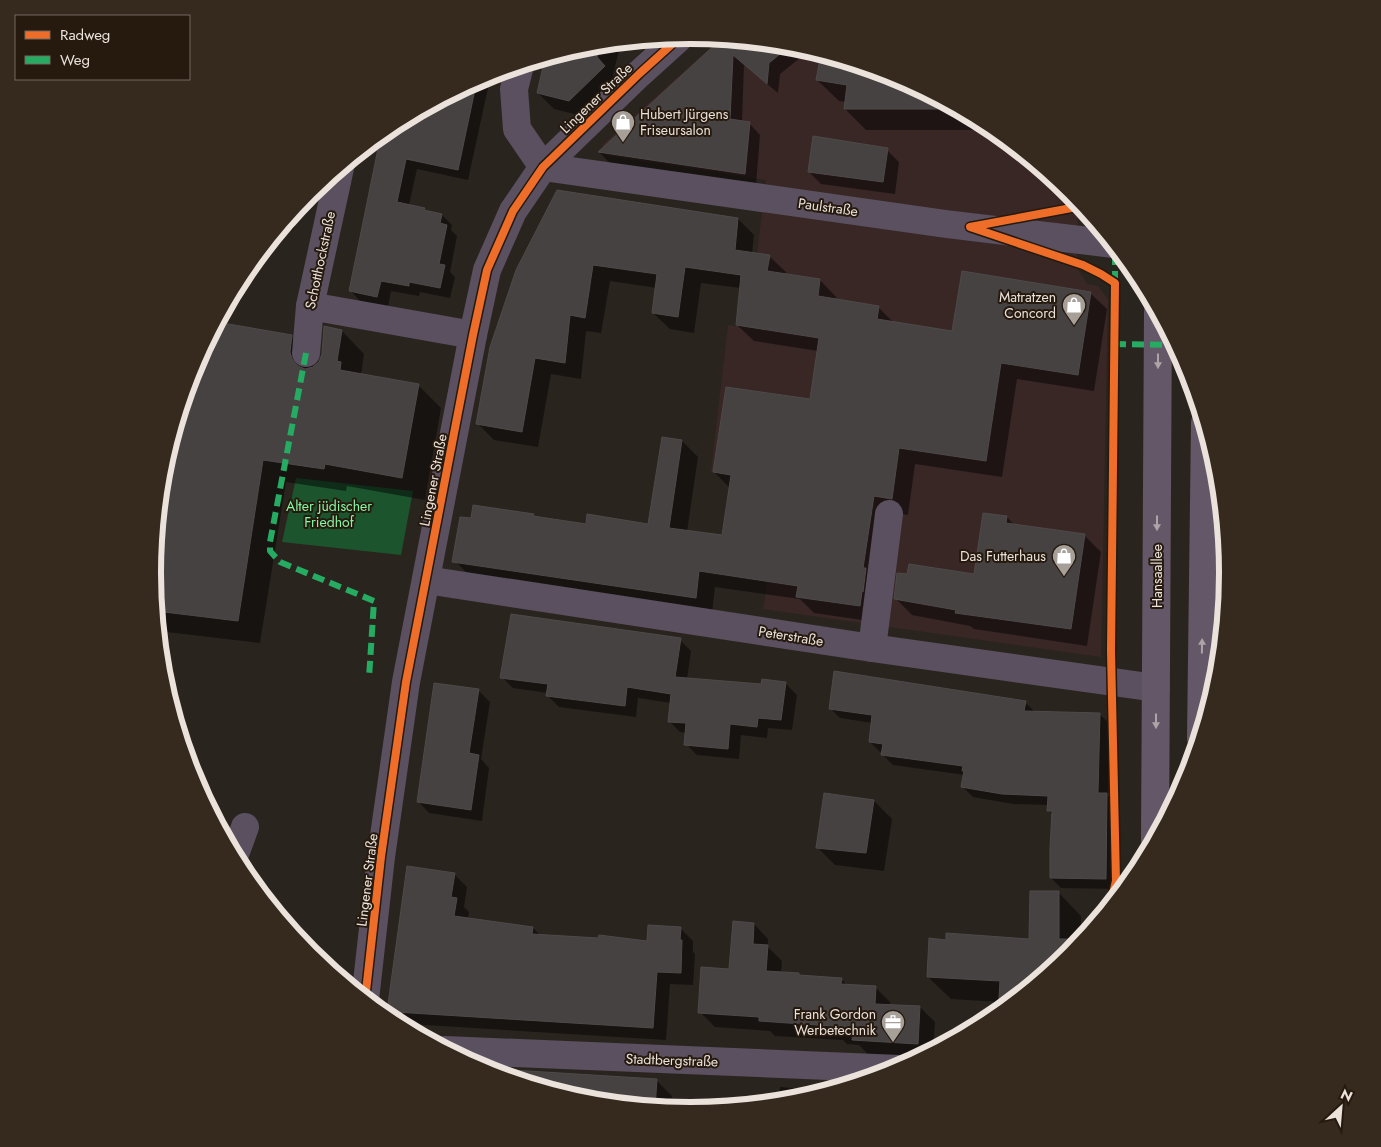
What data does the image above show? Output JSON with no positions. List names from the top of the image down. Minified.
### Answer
{"streets":{"main road":["Hansaallee"],"street":["Lingener Straße","Paulstraße","Schotthockstraße","Peterstraße","Stadtbergstraße"]},"crossings":[["Lingener Straße","Paulstraße"],["Lingener Straße","Peterstraße"],["Hansaallee","Peterstraße"]],"parks":["Alter jüdischer Friedhof"],"places":{"shop":["Hubert Jürgens Friseursalon","Matratzen Concord","Das Futterhaus"],"office":["Frank Gordon Werbetechnik"]},"legend":["Radweg","Weg"],"north":"top right"}
